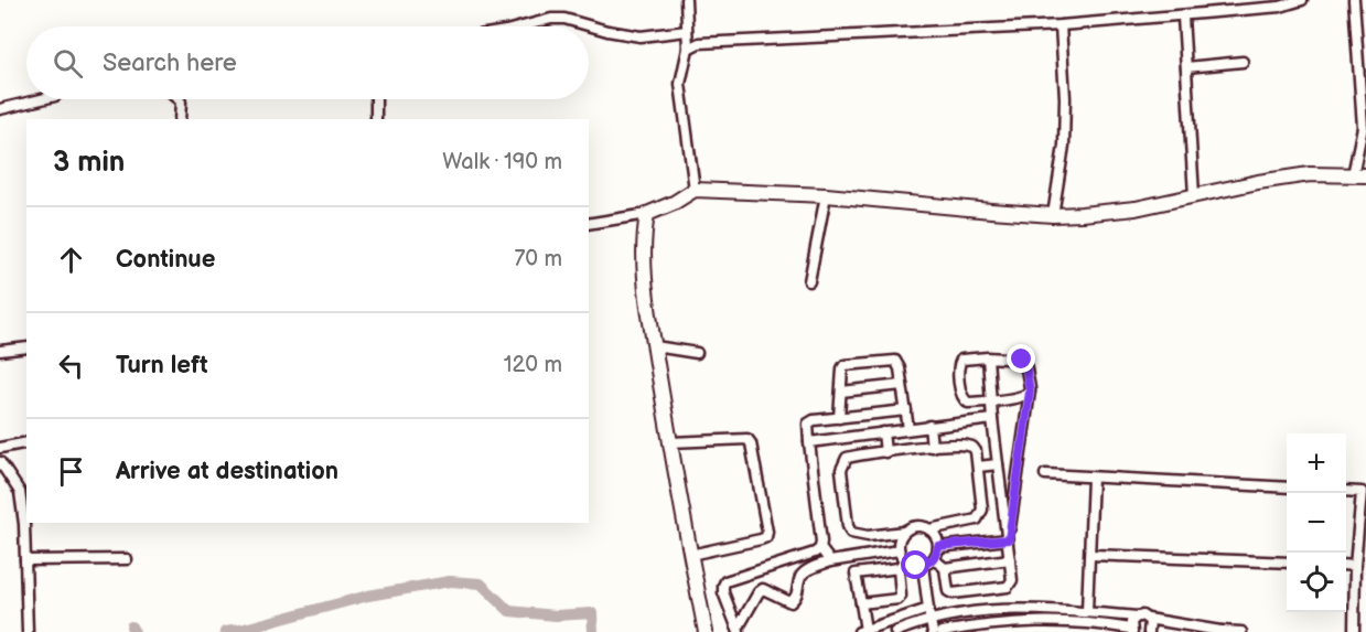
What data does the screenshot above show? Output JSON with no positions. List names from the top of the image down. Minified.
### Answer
{"page":{"search":"Search here","heading":["3 min","Walk · 190 m"],"list":[["Continue","70 m"],["Turn left","120 m"],"Arrive at destination"],"map_buttons":["+","−"]}}
